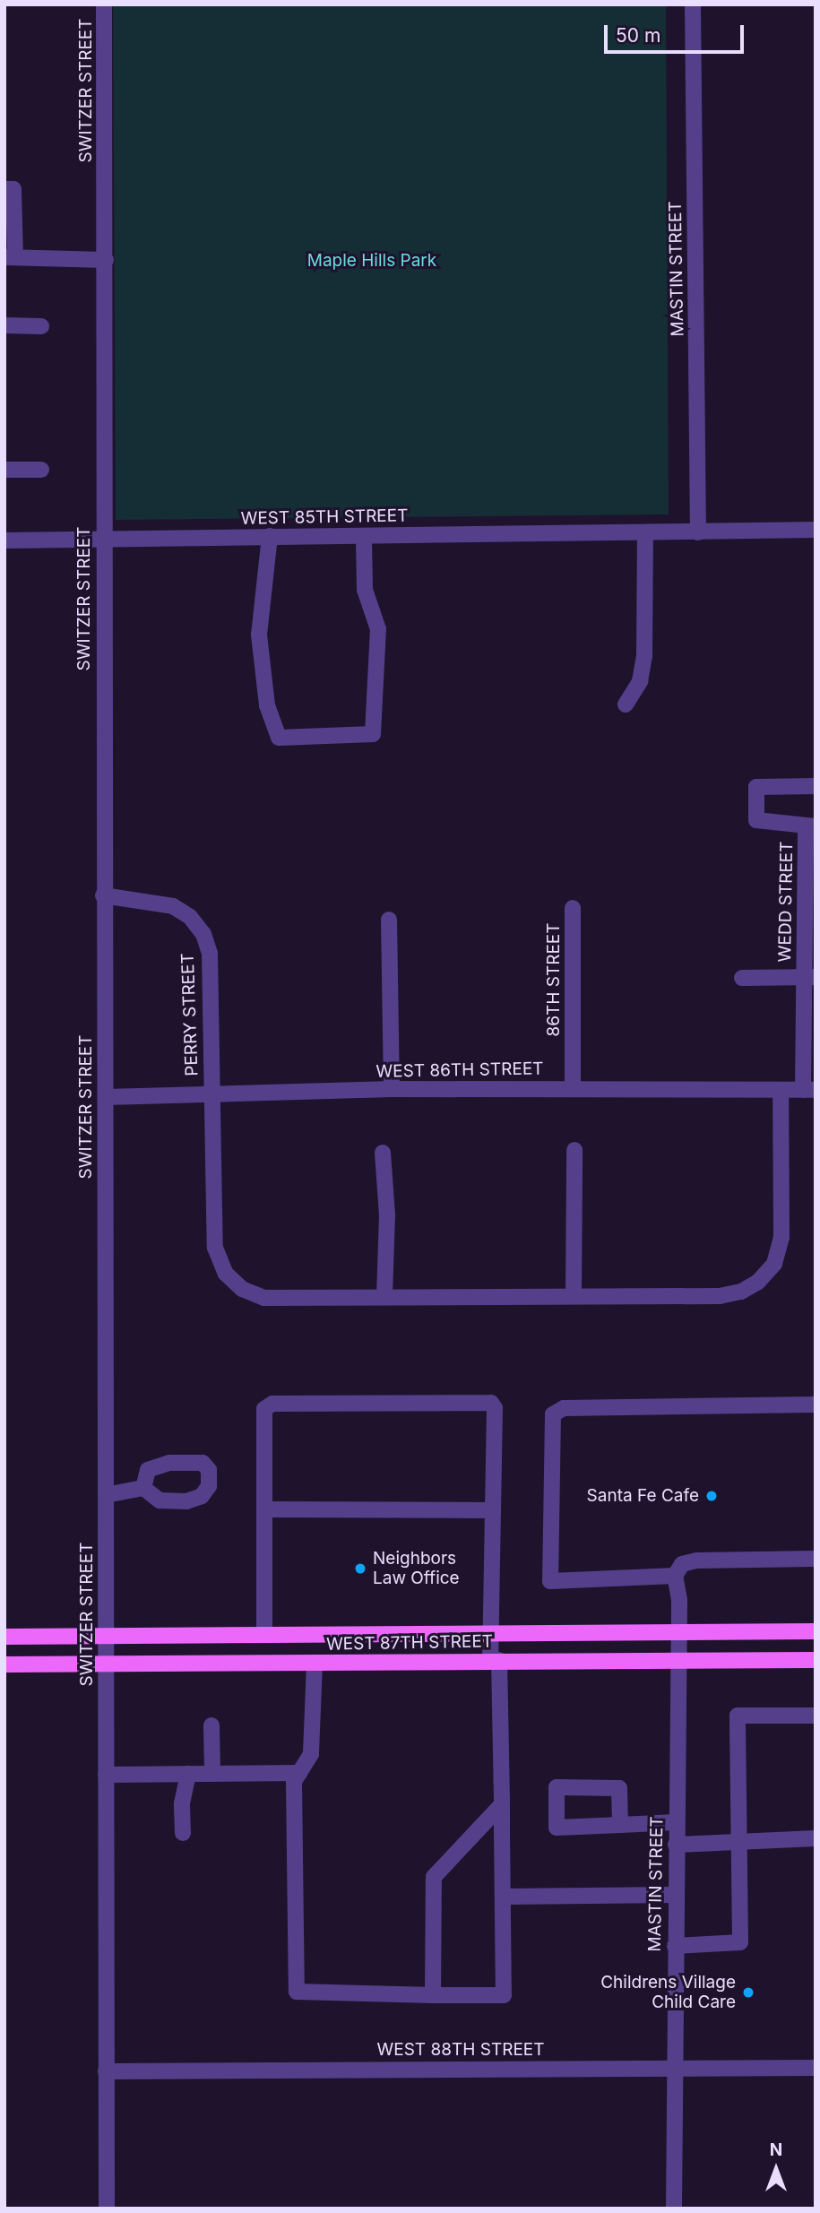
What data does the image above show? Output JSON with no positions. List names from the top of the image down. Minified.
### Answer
{"streets":{"main road":["WEST 87TH STREET"],"street":["SWITZER STREET","MASTIN STREET","WEST 85TH STREET","WEDD STREET","86TH STREET","PERRY STREET","WEST 86TH STREET","WEST 88TH STREET"]},"crossings":[["SWITZER STREET","WEST 85TH STREET"],["SWITZER STREET","PERRY STREET"],["SWITZER STREET","WEST 86TH STREET"],["SWITZER STREET","WEST 87TH STREET"],["SWITZER STREET","WEST 88TH STREET"],["MASTIN STREET","WEST 85TH STREET"],["MASTIN STREET","WEST 87TH STREET"],["MASTIN STREET","WEST 88TH STREET"],["WEDD STREET","WEST 86TH STREET"],["86TH STREET","WEST 86TH STREET"],["PERRY STREET","WEST 86TH STREET"]],"parks":["Maple Hills Park"],"places":["Santa Fe Cafe","Neighbors Law Office","Childrens Village Child Care"],"scale_bar":"50 m","north":"top"}
